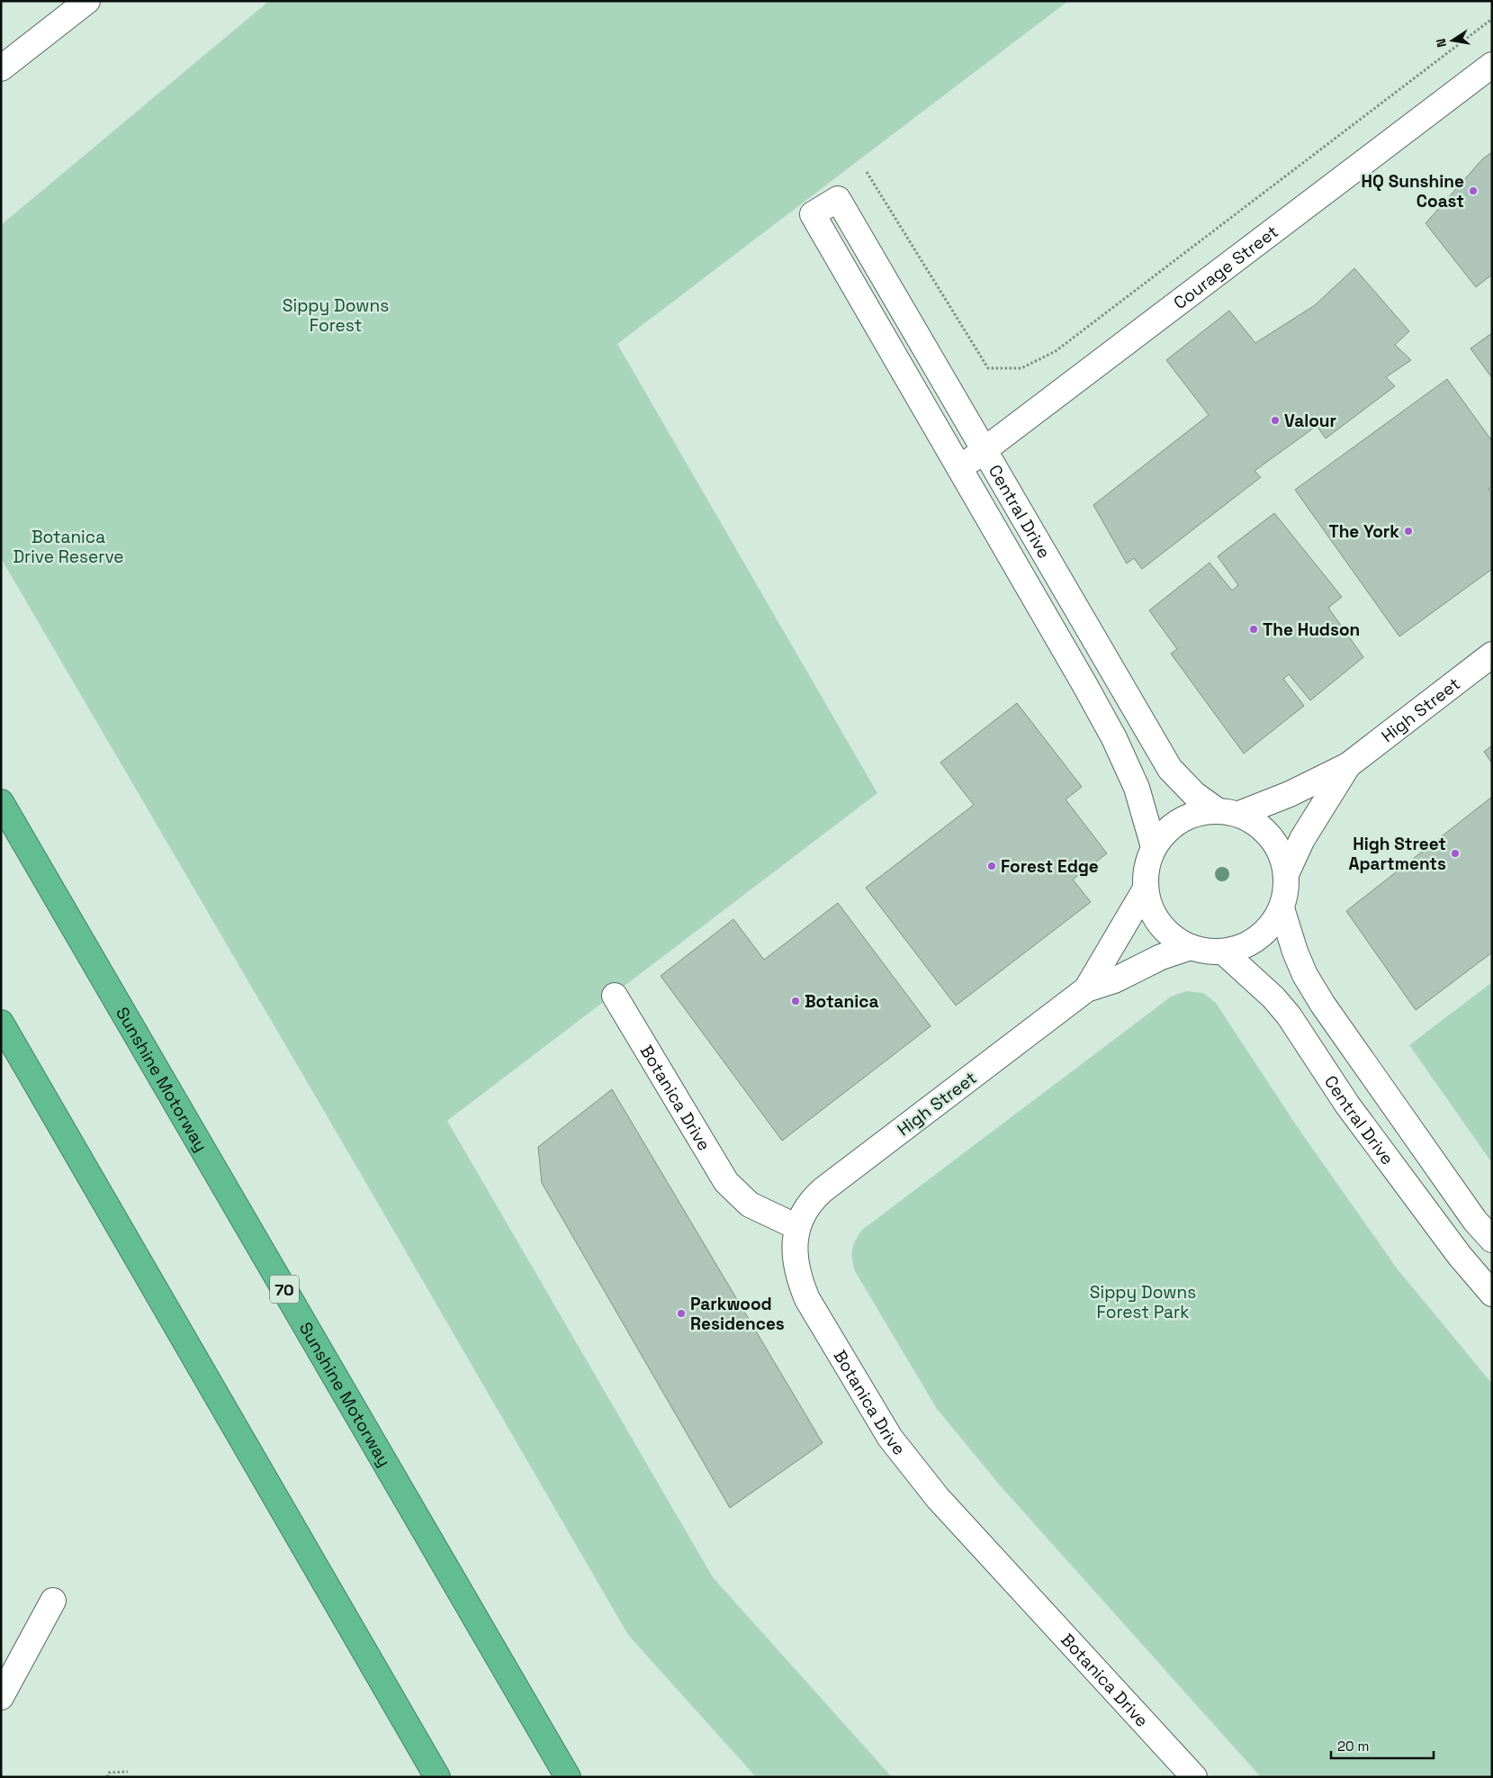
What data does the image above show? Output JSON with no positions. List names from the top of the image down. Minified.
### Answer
{"streets":{"highway":["Sunshine Motorway","70"],"street":["Courage Street","Central Drive","High Street","Botanica Drive"]},"crossings":[["Courage Street","Central Drive"],["Central Drive","High Street"],["High Street","Botanica Drive"]],"parks":["Sippy Downs Forest","Botanica Drive Reserve","Sippy Downs Forest Park"],"places":["HQ Sunshine Coast","Valour","The York","The Hudson","High Street Apartments","Forest Edge","Botanica","Parkwood Residences"],"scale_bar":"20 m","north":"left"}
